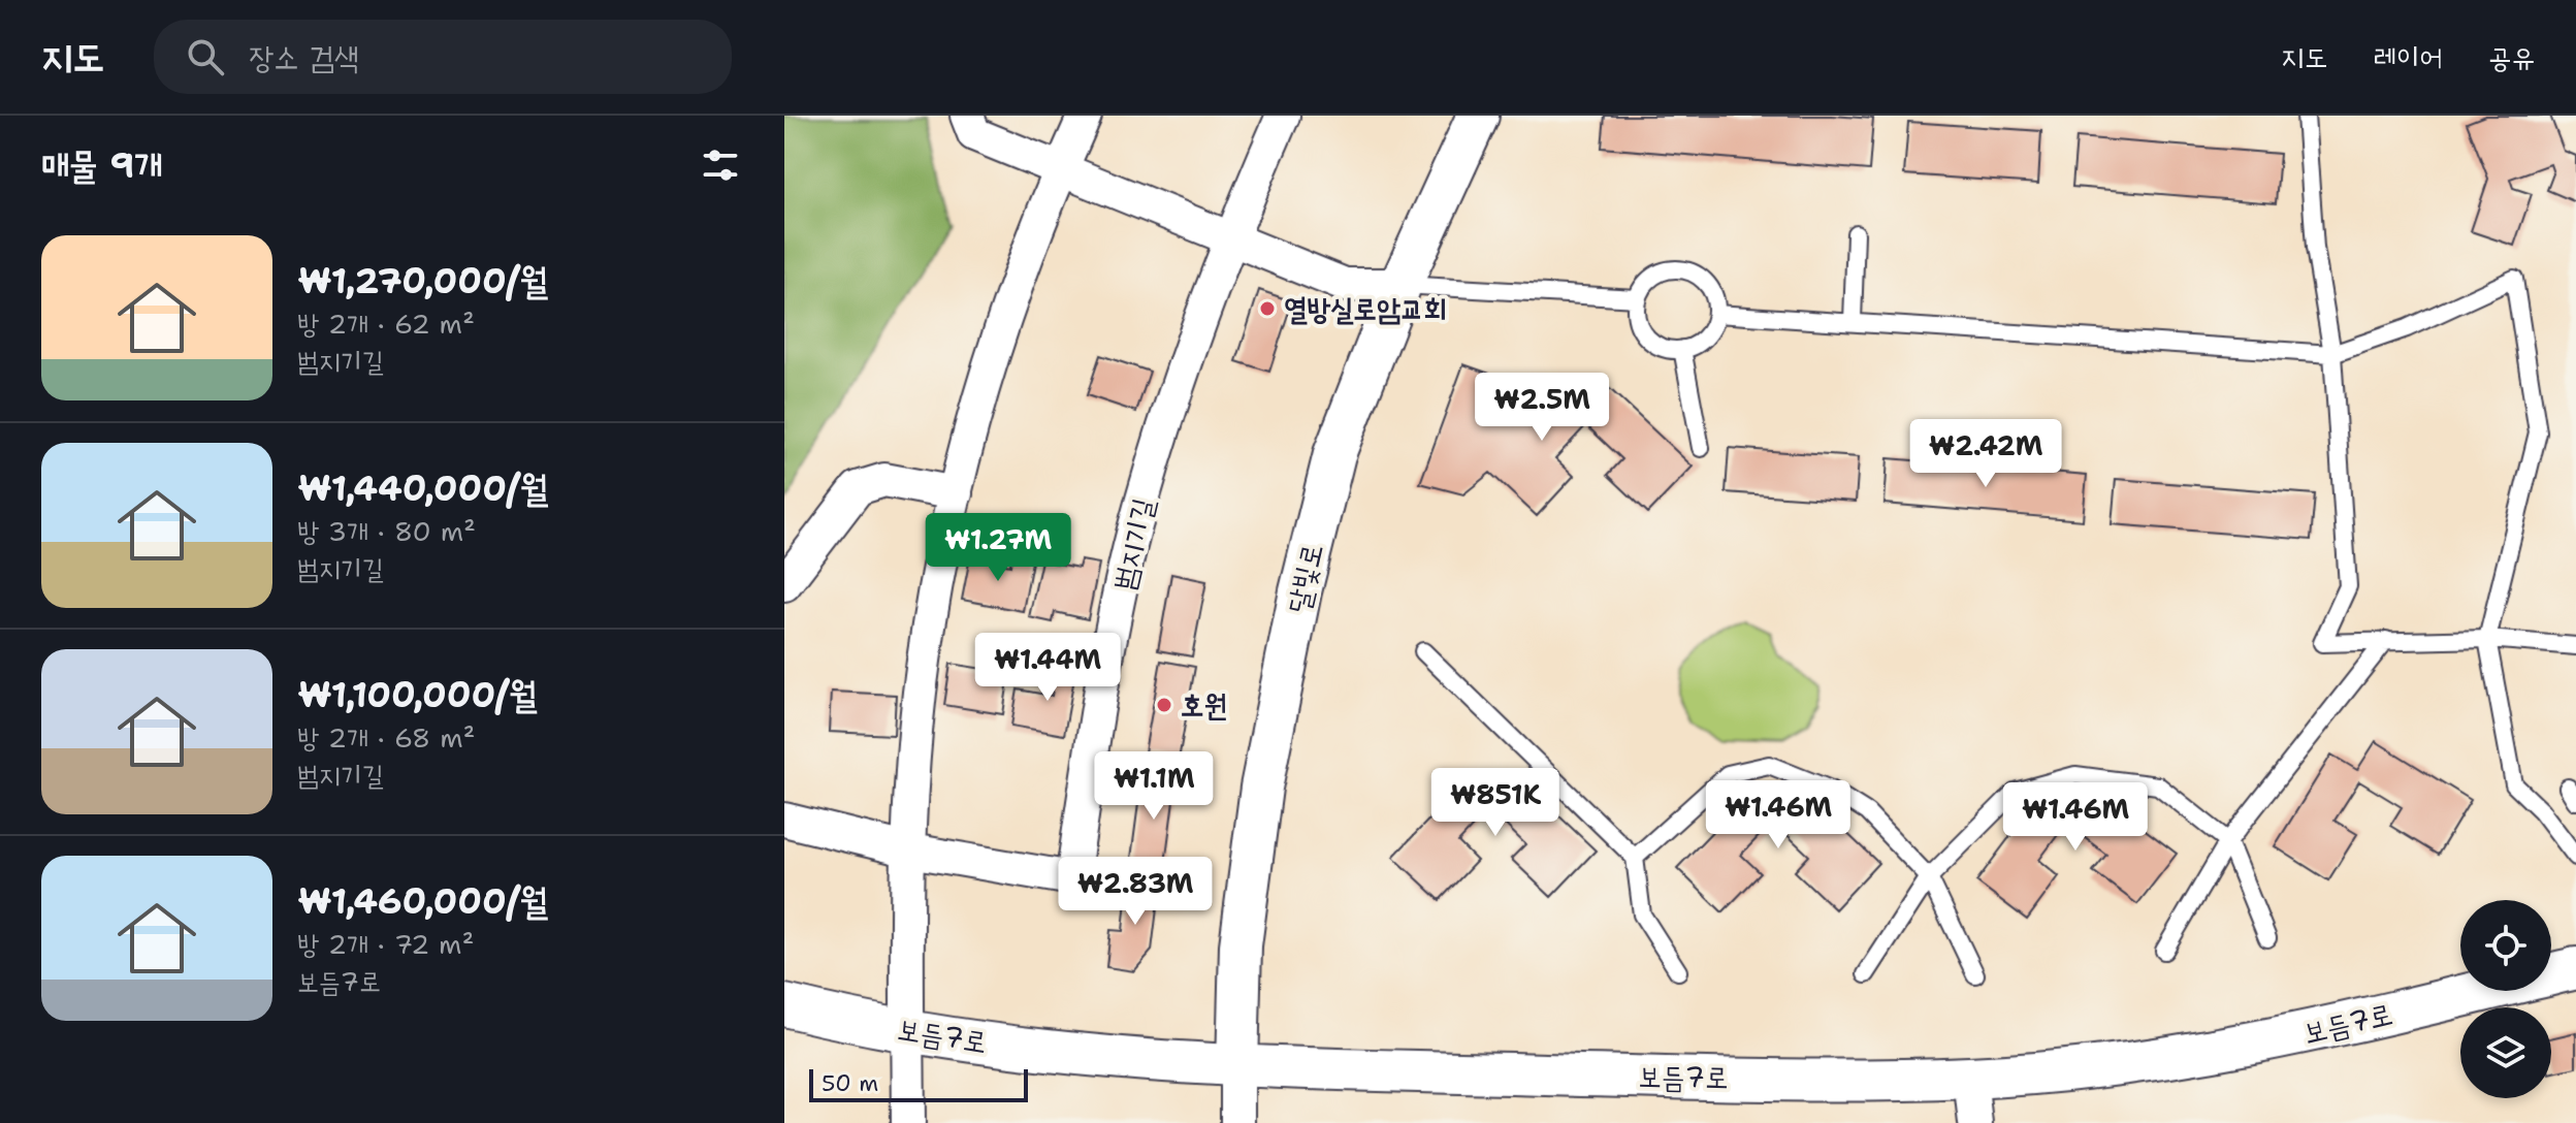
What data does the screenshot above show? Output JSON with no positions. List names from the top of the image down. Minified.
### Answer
{"streets":{"street":["범지기길","달빛로","보듬7로"]},"crossings":[["달빛로","보듬7로"]],"places":["열방실로암교회","호원"],"scale_bar":"50 m","page":{"header":"지도","search":"장소 검색","nav":["지도","레이어","공유"],"heading":"매물 9개","list":[{"name":"₩1,270,000/월","note":"방 2개 · 62 m² · 범지기길"},{"name":"₩1,440,000/월","note":"방 3개 · 80 m² · 범지기길"},{"name":"₩1,100,000/월","note":"방 2개 · 68 m² · 범지기길"},{"name":"₩1,460,000/월","note":"방 2개 · 72 m² · 보듬7로"}],"price":["₩2.5M","₩2.42M","₩1.27M","₩1.44M","₩1.1M","₩851K","₩1.46M","₩1.46M","₩2.83M"],"scale":"50 m"}}
